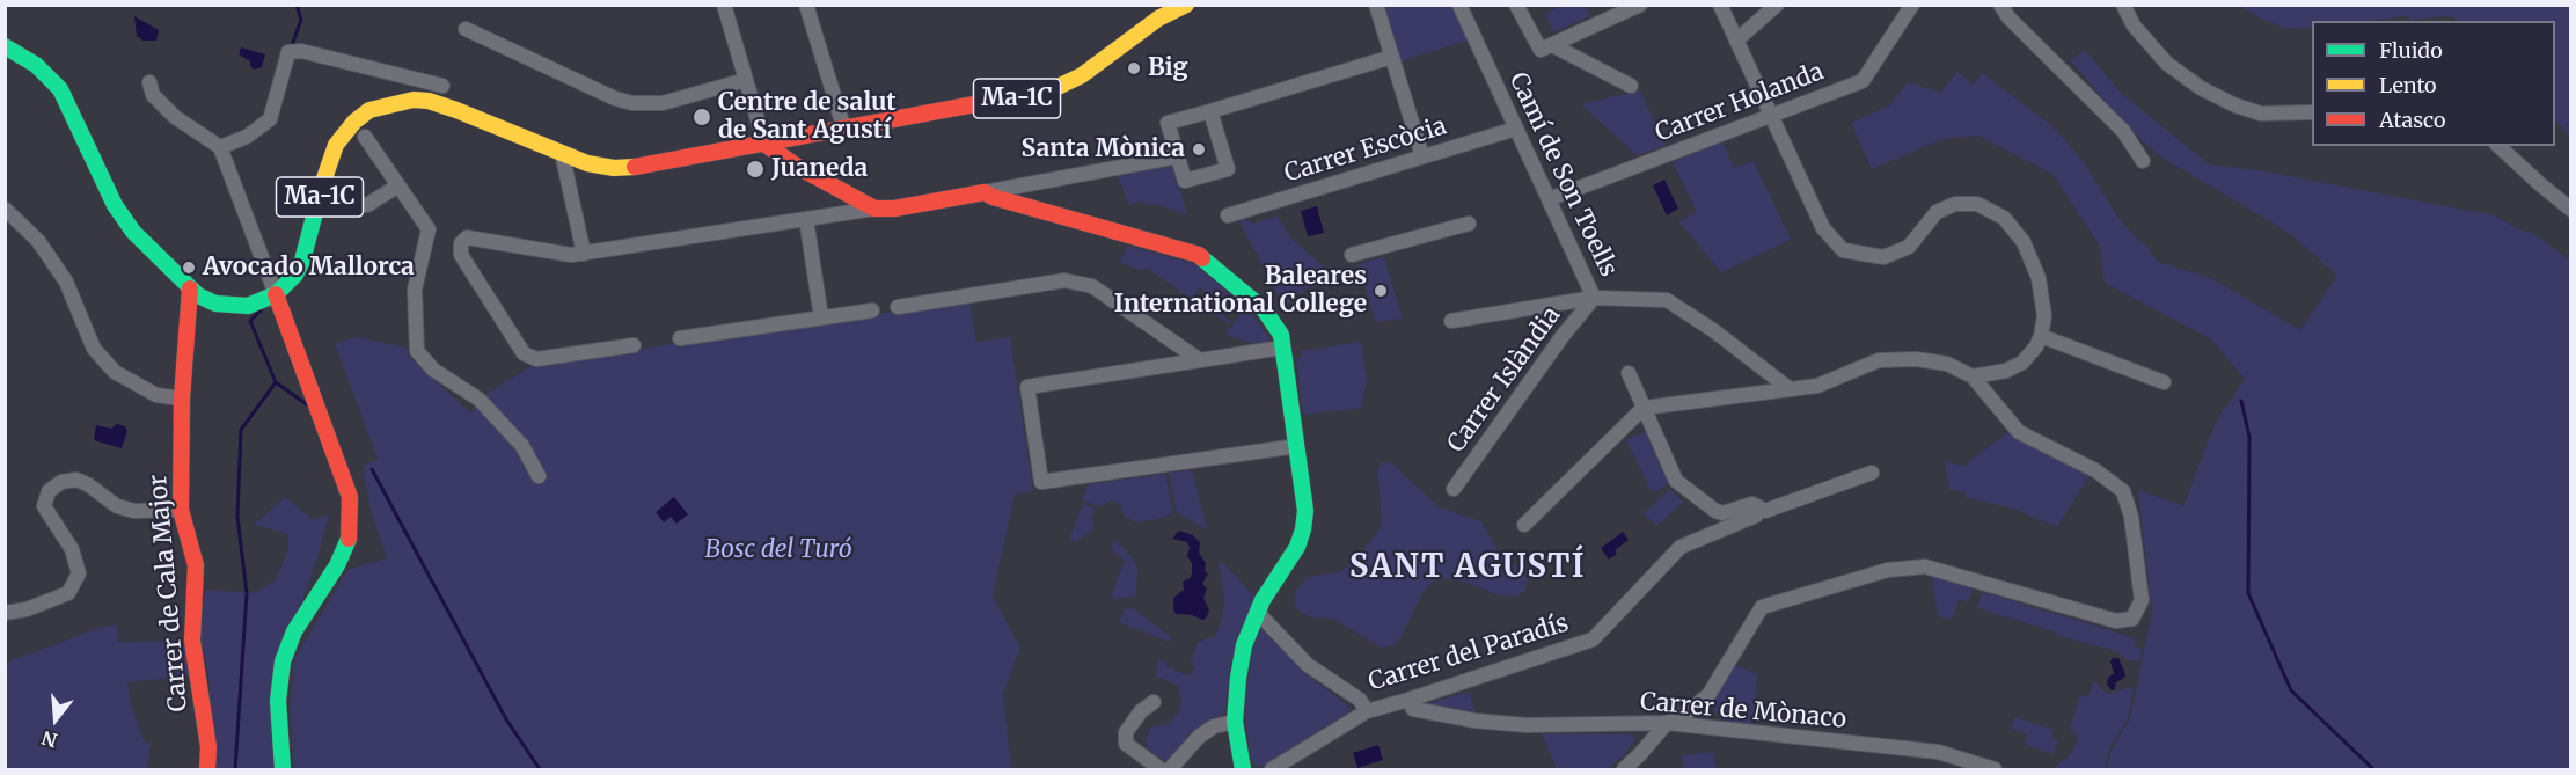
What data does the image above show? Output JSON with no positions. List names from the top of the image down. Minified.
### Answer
{"streets":{"main road":["Ma-1C","Carrer de Cala Major"],"street":["Carrer Holanda","Carrer Escòcia","Camí de Son Toells","Carrer Islàndia","Carrer del Paradís","Carrer de Mònaco"]},"crossings":[["Carrer Holanda","Camí de Son Toells"],["Carrer Escòcia","Camí de Son Toells"],["Camí de Son Toells","Carrer Islàndia"],["Carrer del Paradís","Carrer de Mònaco"]],"districts":["SANT AGUSTÍ"],"parks":["Bosc del Turó"],"places":["Big","Centre de salut de Sant Agustí","Santa Mònica","Juaneda","Avocado Mallorca","Baleares International College"],"legend":["Fluido","Lento","Atasco"],"north":"bottom"}
